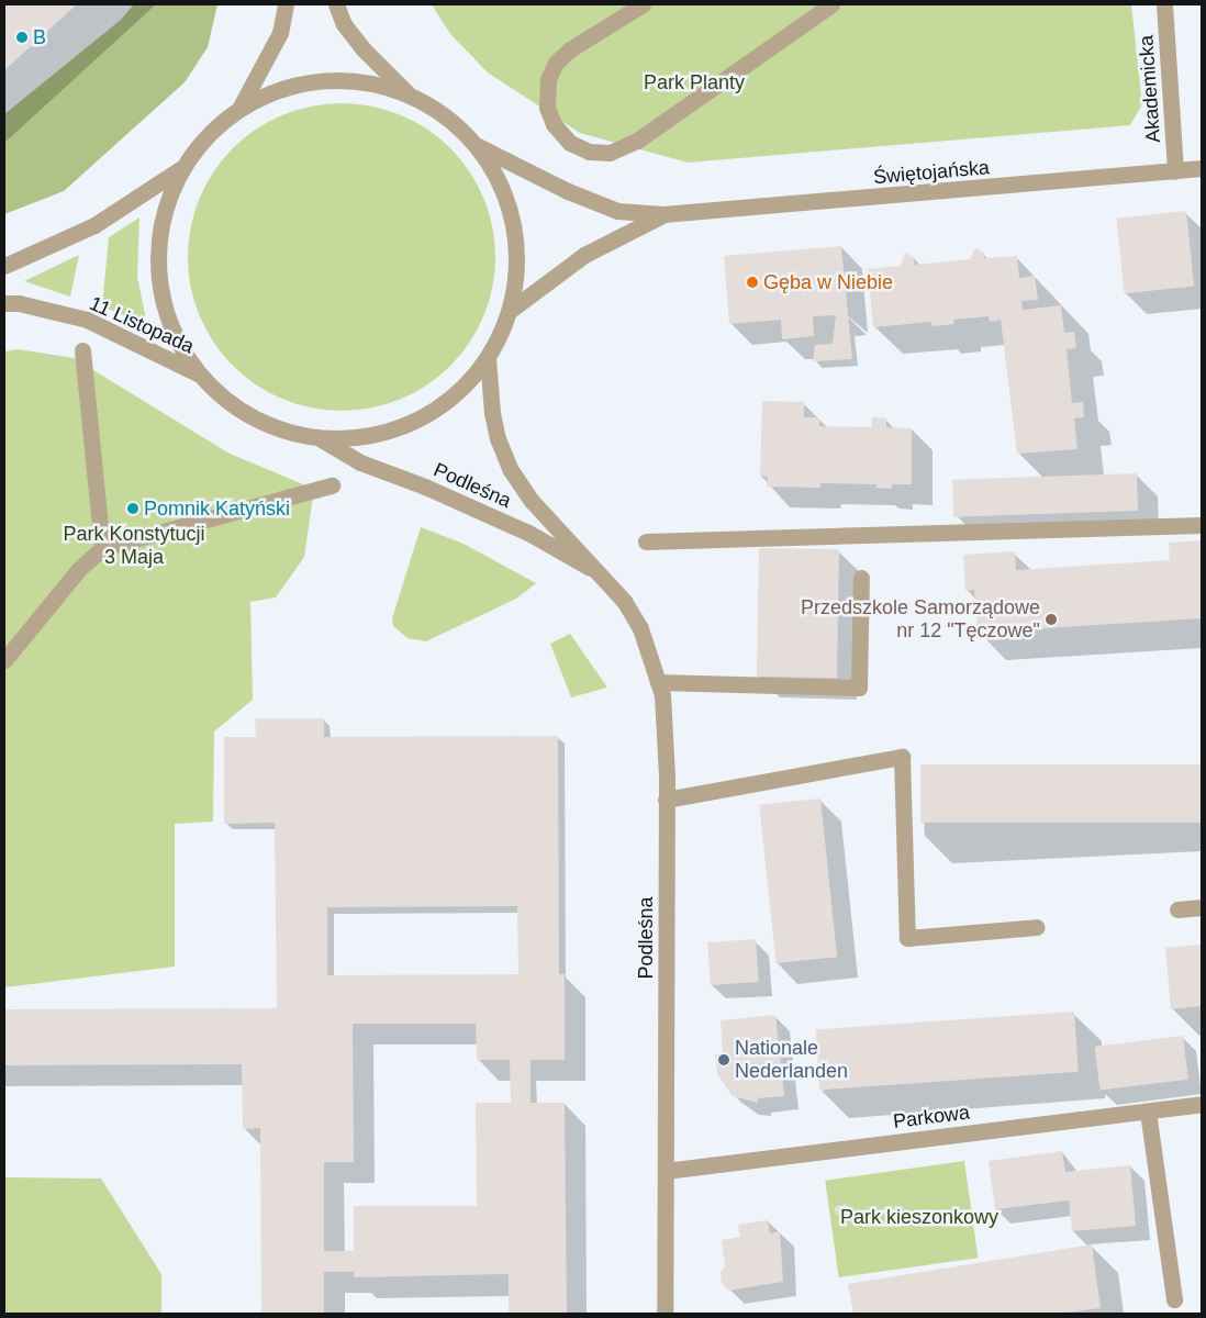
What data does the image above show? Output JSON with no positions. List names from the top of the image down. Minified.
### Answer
{"streets":{"street":["Akademicka","Świętojańska","11 Listopada","Podleśna","Parkowa"]},"crossings":[["Akademicka","Świętojańska"],["Podleśna","Parkowa"]],"parks":["Park Planty","Park Konstytucji 3 Maja","Park kieszonkowy"],"places":["B","Gęba w Niebie","Pomnik Katyński","Przedszkole Samorządowe nr 12 \"Tęczowe\"","Nationale Nederlanden"]}
